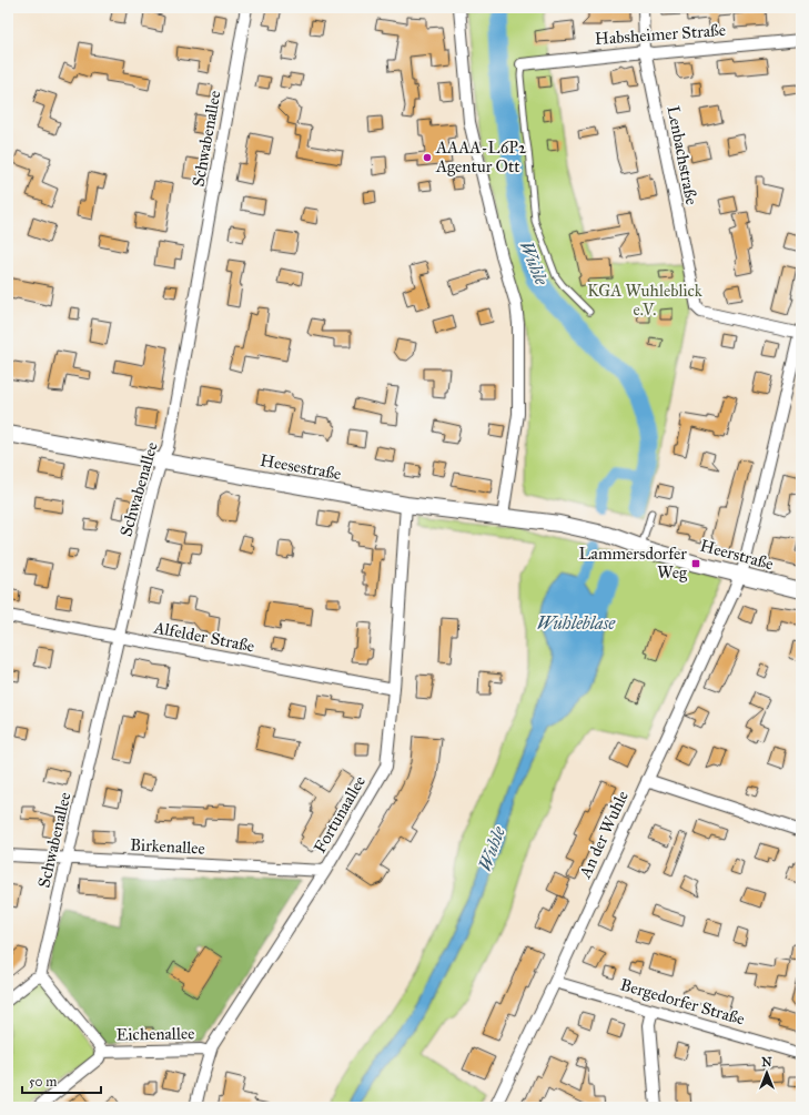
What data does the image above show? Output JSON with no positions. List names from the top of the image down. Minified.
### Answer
{"streets":{"street":["Habsheimer Straße","Schwabenallee","Lenbachstraße","Heesestraße","Heerstraße","Alfelder Straße","Fortunaallee","An der Wuhle","Birkenallee","Bergedorfer Straße","Eichenallee"]},"crossings":[["Habsheimer Straße","Lenbachstraße"],["Schwabenallee","Heesestraße"],["Schwabenallee","Alfelder Straße"],["Schwabenallee","Birkenallee"],["Heesestraße","Heerstraße"],["Heesestraße","Fortunaallee"],["Heerstraße","An der Wuhle"],["Alfelder Straße","Fortunaallee"],["Fortunaallee","Birkenallee"],["Fortunaallee","Eichenallee"],["An der Wuhle","Bergedorfer Straße"]],"water":["Wuhle","Wuhleblase"],"parks":["KGA Wuhleblick e.V."],"places":{"other":["AAAA-L6P2 Agentur Ott"],"transit":["Lammersdorfer Weg"]},"scale_bar":"50 m","north":"top"}
